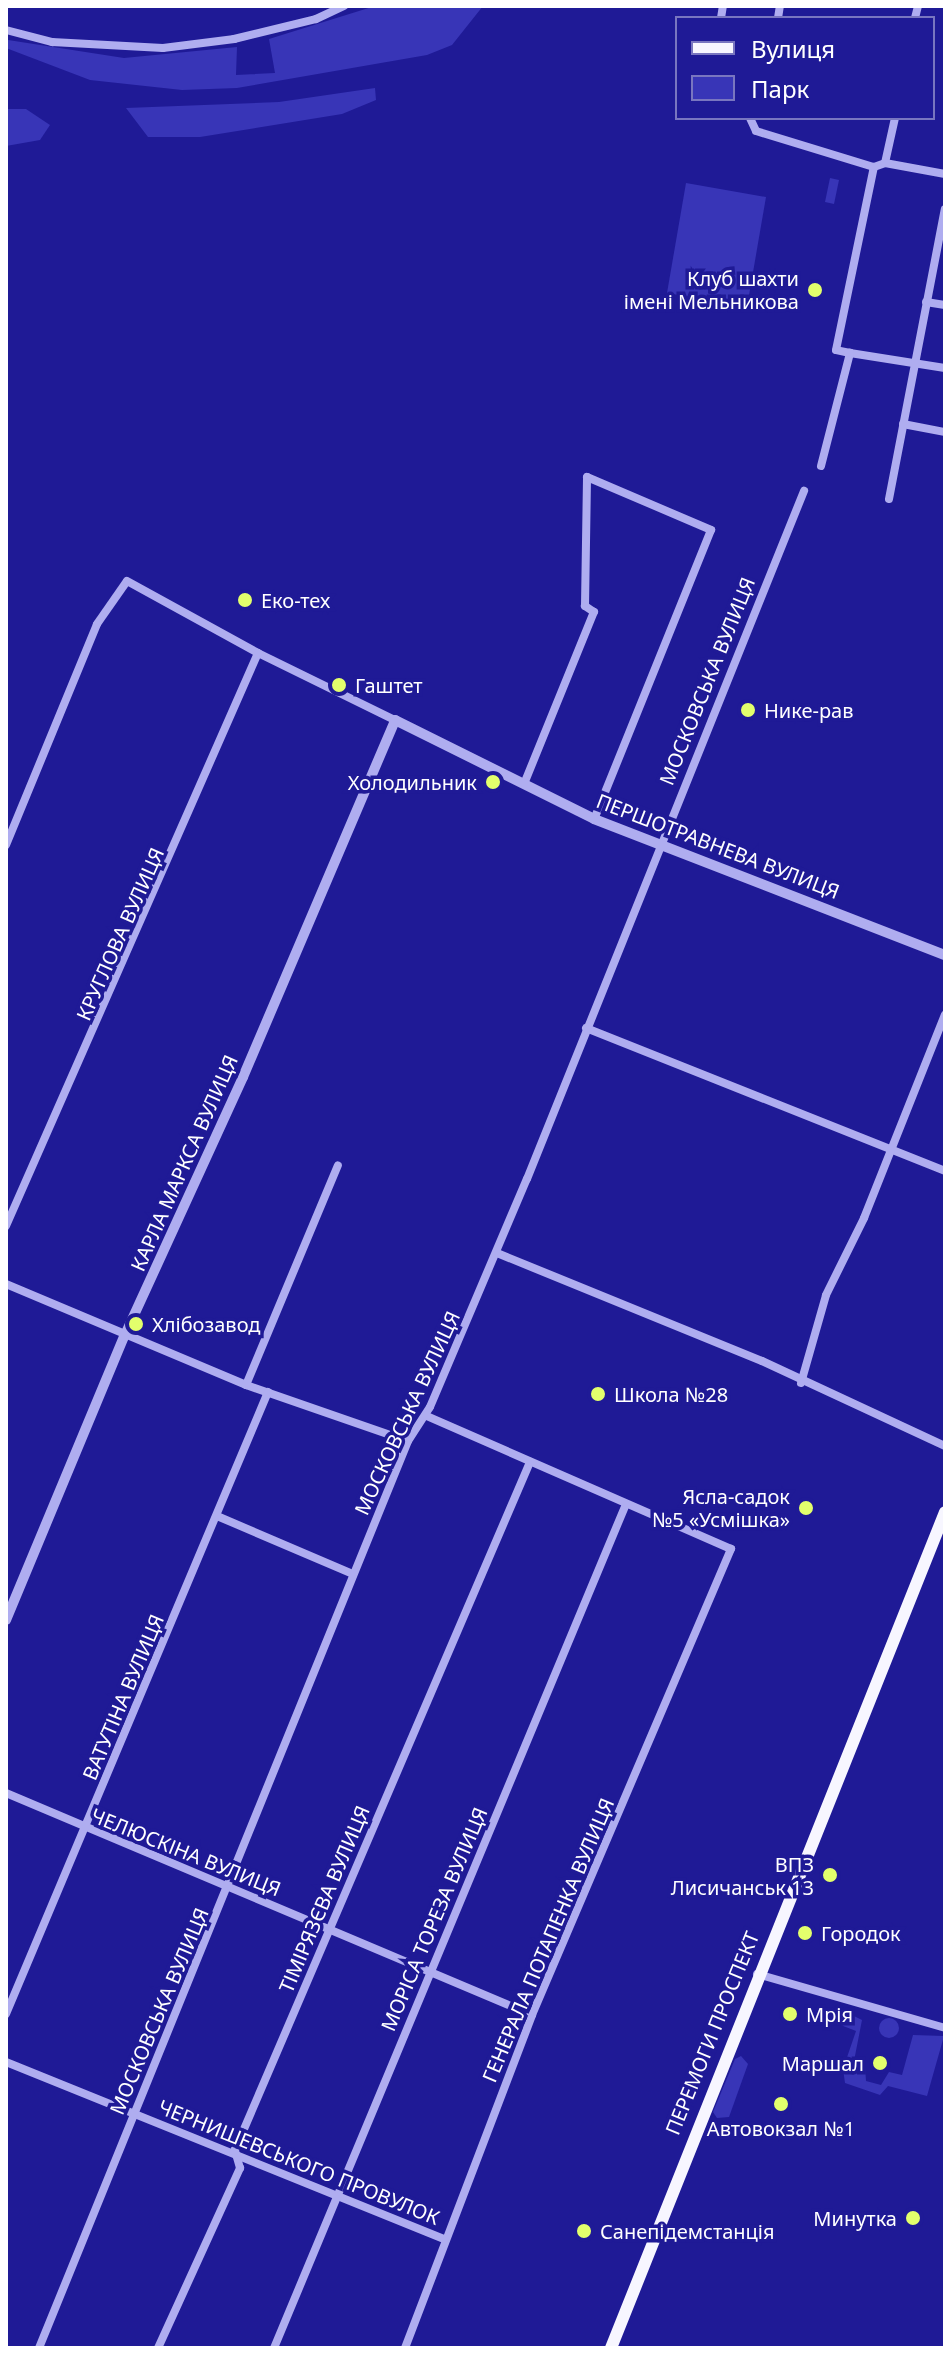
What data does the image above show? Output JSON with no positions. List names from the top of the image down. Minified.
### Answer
{"streets":{"main road":["ПЕРЕМОГИ ПРОСПЕКТ"],"street":["МОСКОВСЬКА ВУЛИЦЯ","ПЕРШОТРАВНЕВА ВУЛИЦЯ","КРУГЛОВА ВУЛИЦЯ","КАРЛА МАРКСА ВУЛИЦЯ","ВАТУТІНА ВУЛИЦЯ","ЧЕЛЮСКІНА ВУЛИЦЯ","ТІМІРЯЗЄВА ВУЛИЦЯ","МОРІСА ТОРЕЗА ВУЛИЦЯ","ГЕНЕРАЛА ПОТАПЕНКА ВУЛИЦЯ","ЧЕРНИШЕВСЬКОГО ПРОВУЛОК"]},"crossings":[["МОСКОВСЬКА ВУЛИЦЯ","ПЕРШОТРАВНЕВА ВУЛИЦЯ"],["МОСКОВСЬКА ВУЛИЦЯ","ЧЕЛЮСКІНА ВУЛИЦЯ"],["МОСКОВСЬКА ВУЛИЦЯ","ЧЕРНИШЕВСЬКОГО ПРОВУЛОК"],["ПЕРШОТРАВНЕВА ВУЛИЦЯ","КАРЛА МАРКСА ВУЛИЦЯ"],["ВАТУТІНА ВУЛИЦЯ","ЧЕЛЮСКІНА ВУЛИЦЯ"],["ЧЕЛЮСКІНА ВУЛИЦЯ","ТІМІРЯЗЄВА ВУЛИЦЯ"],["ЧЕЛЮСКІНА ВУЛИЦЯ","МОРІСА ТОРЕЗА ВУЛИЦЯ"],["ЧЕЛЮСКІНА ВУЛИЦЯ","ГЕНЕРАЛА ПОТАПЕНКА ВУЛИЦЯ"],["ТІМІРЯЗЄВА ВУЛИЦЯ","ЧЕРНИШЕВСЬКОГО ПРОВУЛОК"],["МОРІСА ТОРЕЗА ВУЛИЦЯ","ГЕНЕРАЛА ПОТАПЕНКА ВУЛИЦЯ"],["МОРІСА ТОРЕЗА ВУЛИЦЯ","ЧЕРНИШЕВСЬКОГО ПРОВУЛОК"],["ГЕНЕРАЛА ПОТАПЕНКА ВУЛИЦЯ","ЧЕРНИШЕВСЬКОГО ПРОВУЛОК"]],"places":["Клуб шахти імені Мельникова","Еко-тех","Гаштет","Нике-рав","Холодильник","Хлібозавод","Школа №28","Ясла-садок №5 «Усмішка»","ВПЗ Лисичанськ 13","Городок","Мрія","Маршал","Автовокзал №1","Минутка","Санепідемстанція"],"legend":["Вулиця","Парк"]}
